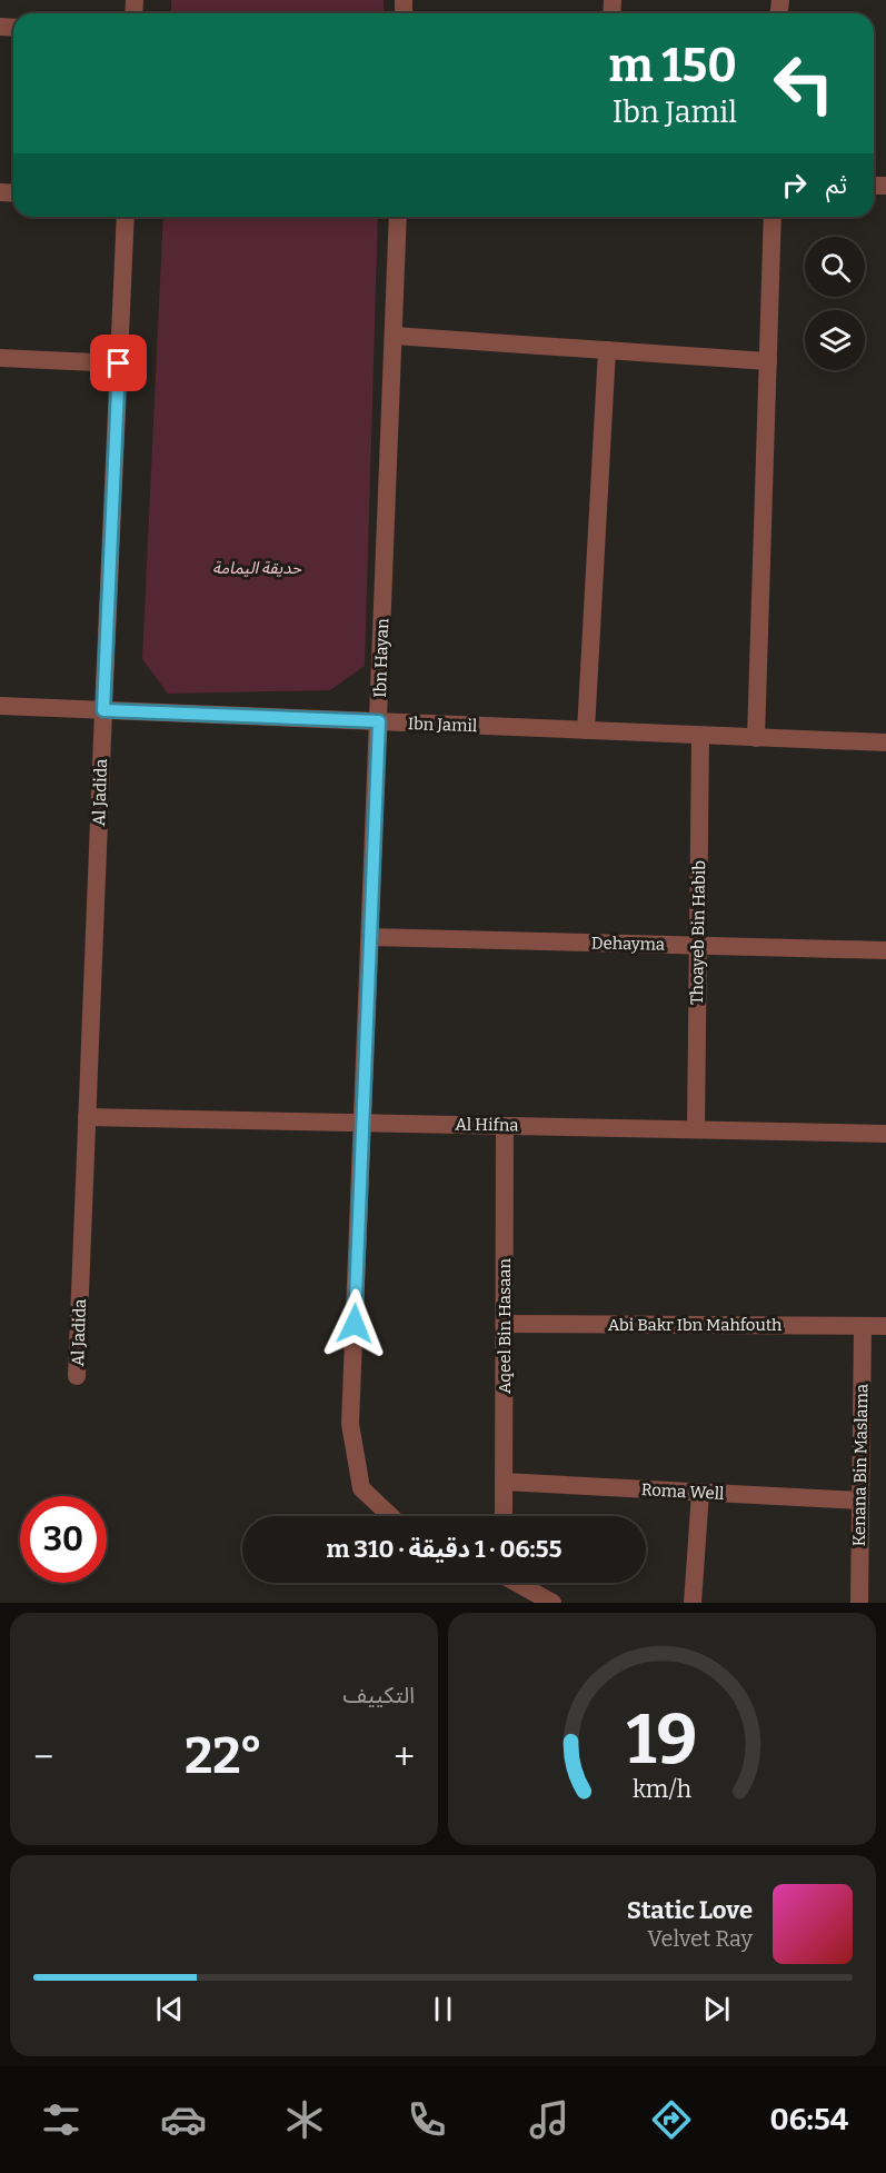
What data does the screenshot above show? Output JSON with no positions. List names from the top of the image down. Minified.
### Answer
{"streets":{"street":["Ibn Hayan","Ibn Jamil","Al Jadida","Thoayeb Bin Habib","Dehayma","Al Hifna","Abi Bakr Ibn Mahfouth","Aqeel Bin Hasaan","Kenana Bin Maslama","Roma Well"]},"crossings":[["Ibn Hayan","Ibn Jamil"],["Ibn Hayan","Dehayma"],["Ibn Hayan","Al Hifna"],["Ibn Jamil","Al Jadida"],["Ibn Jamil","Thoayeb Bin Habib"],["Al Jadida","Al Hifna"],["Thoayeb Bin Habib","Dehayma"],["Thoayeb Bin Habib","Al Hifna"],["Al Hifna","Aqeel Bin Hasaan"],["Abi Bakr Ibn Mahfouth","Aqeel Bin Hasaan"],["Abi Bakr Ibn Mahfouth","Kenana Bin Maslama"],["Aqeel Bin Hasaan","Roma Well"],["Kenana Bin Maslama","Roma Well"]],"parks":["حديقة اليمامة"],"page":{"turn":["150 m","Ibn Jamil"],"then":"ثم","limit":"30","trip":"06:55 · 1 دقيقة · 310 m","tile":"التكييف","heat":["−","22°","+"],"song":["Static Love","Velvet Ray"],"tabs":"06:54","gauge":["19","km/h"]}}
